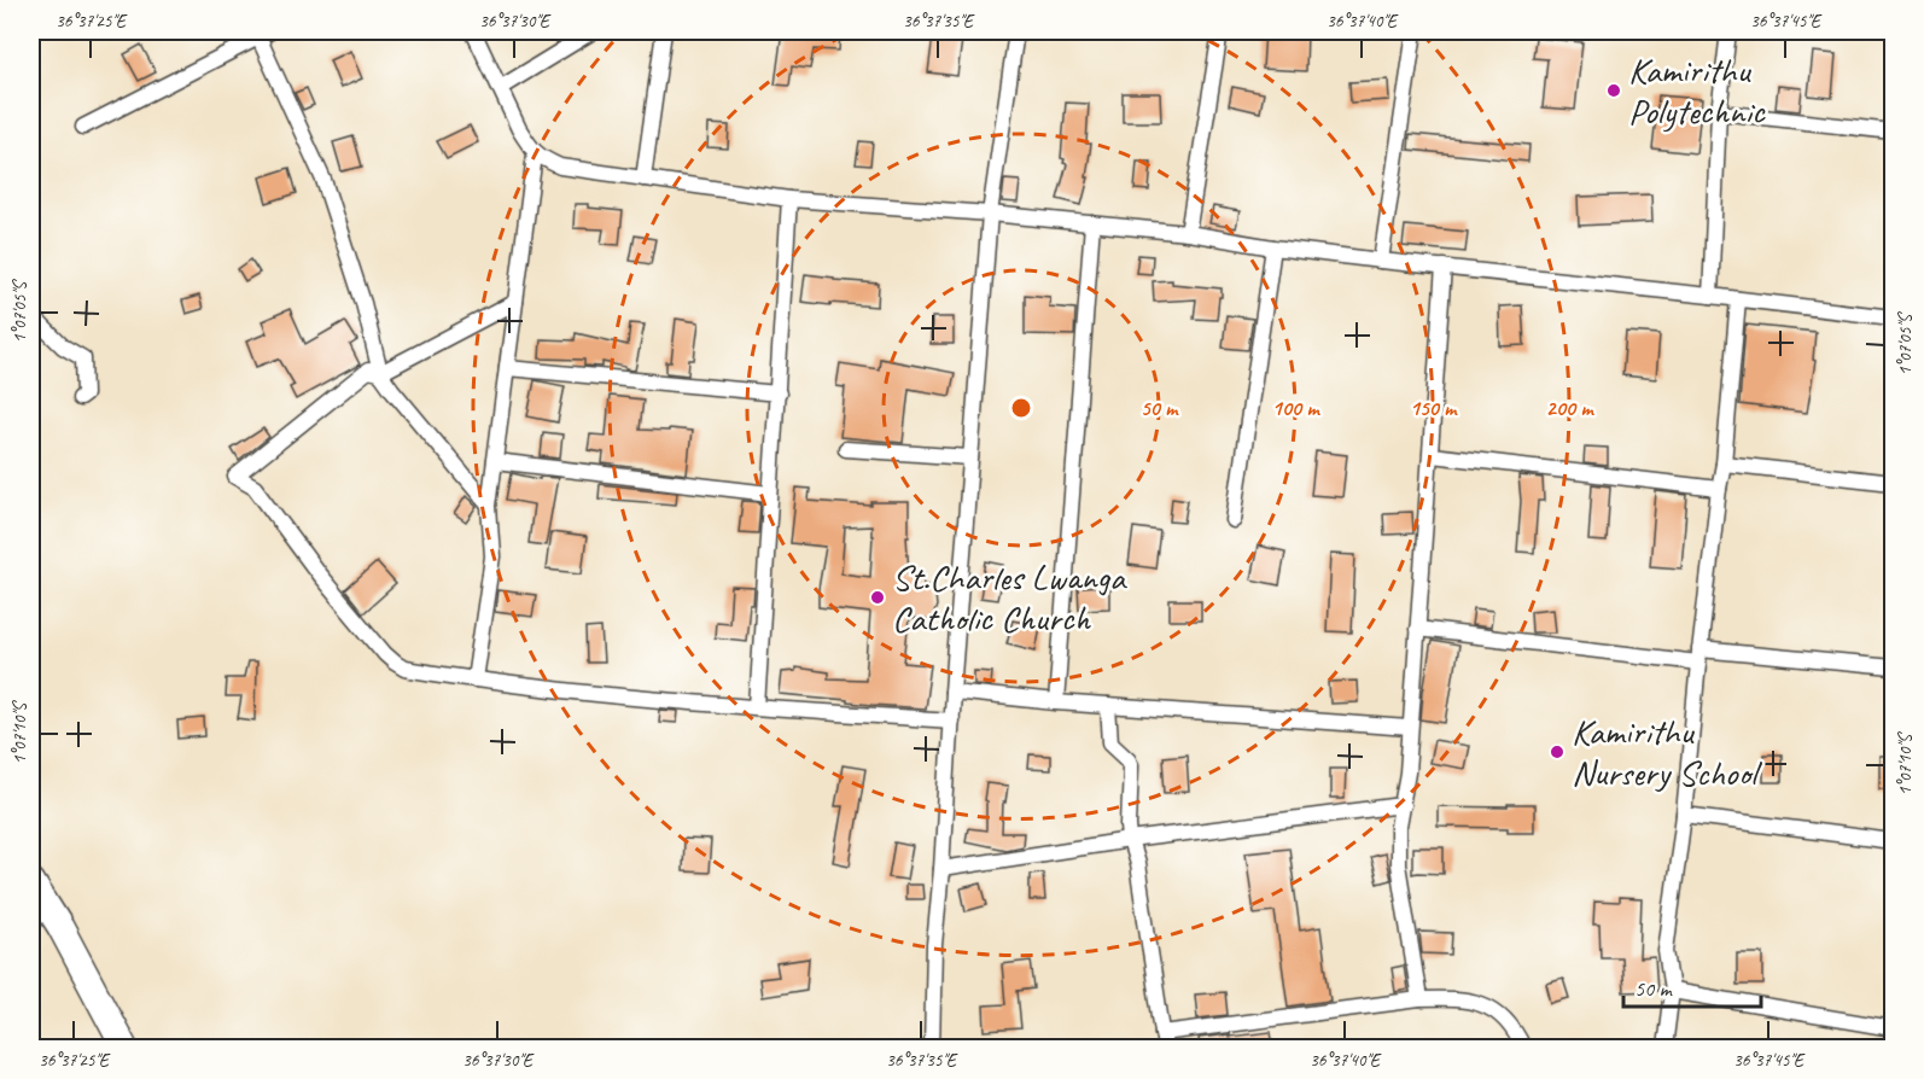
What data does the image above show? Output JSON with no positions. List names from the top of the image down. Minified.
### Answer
{"places":["Kamirithu Polytechnic","St.Charles Lwanga Catholic Church","Kamirithu Nursery School"],"scale_bar":"50 m","coordinates":["36°37'25\"E","36°37'30\"E","36°37'35\"E","36°37'40\"E","36°37'45\"E","1°07'05\"S","1°07'10\"S"],"rings":["50 m","100 m","150 m","200 m"]}
